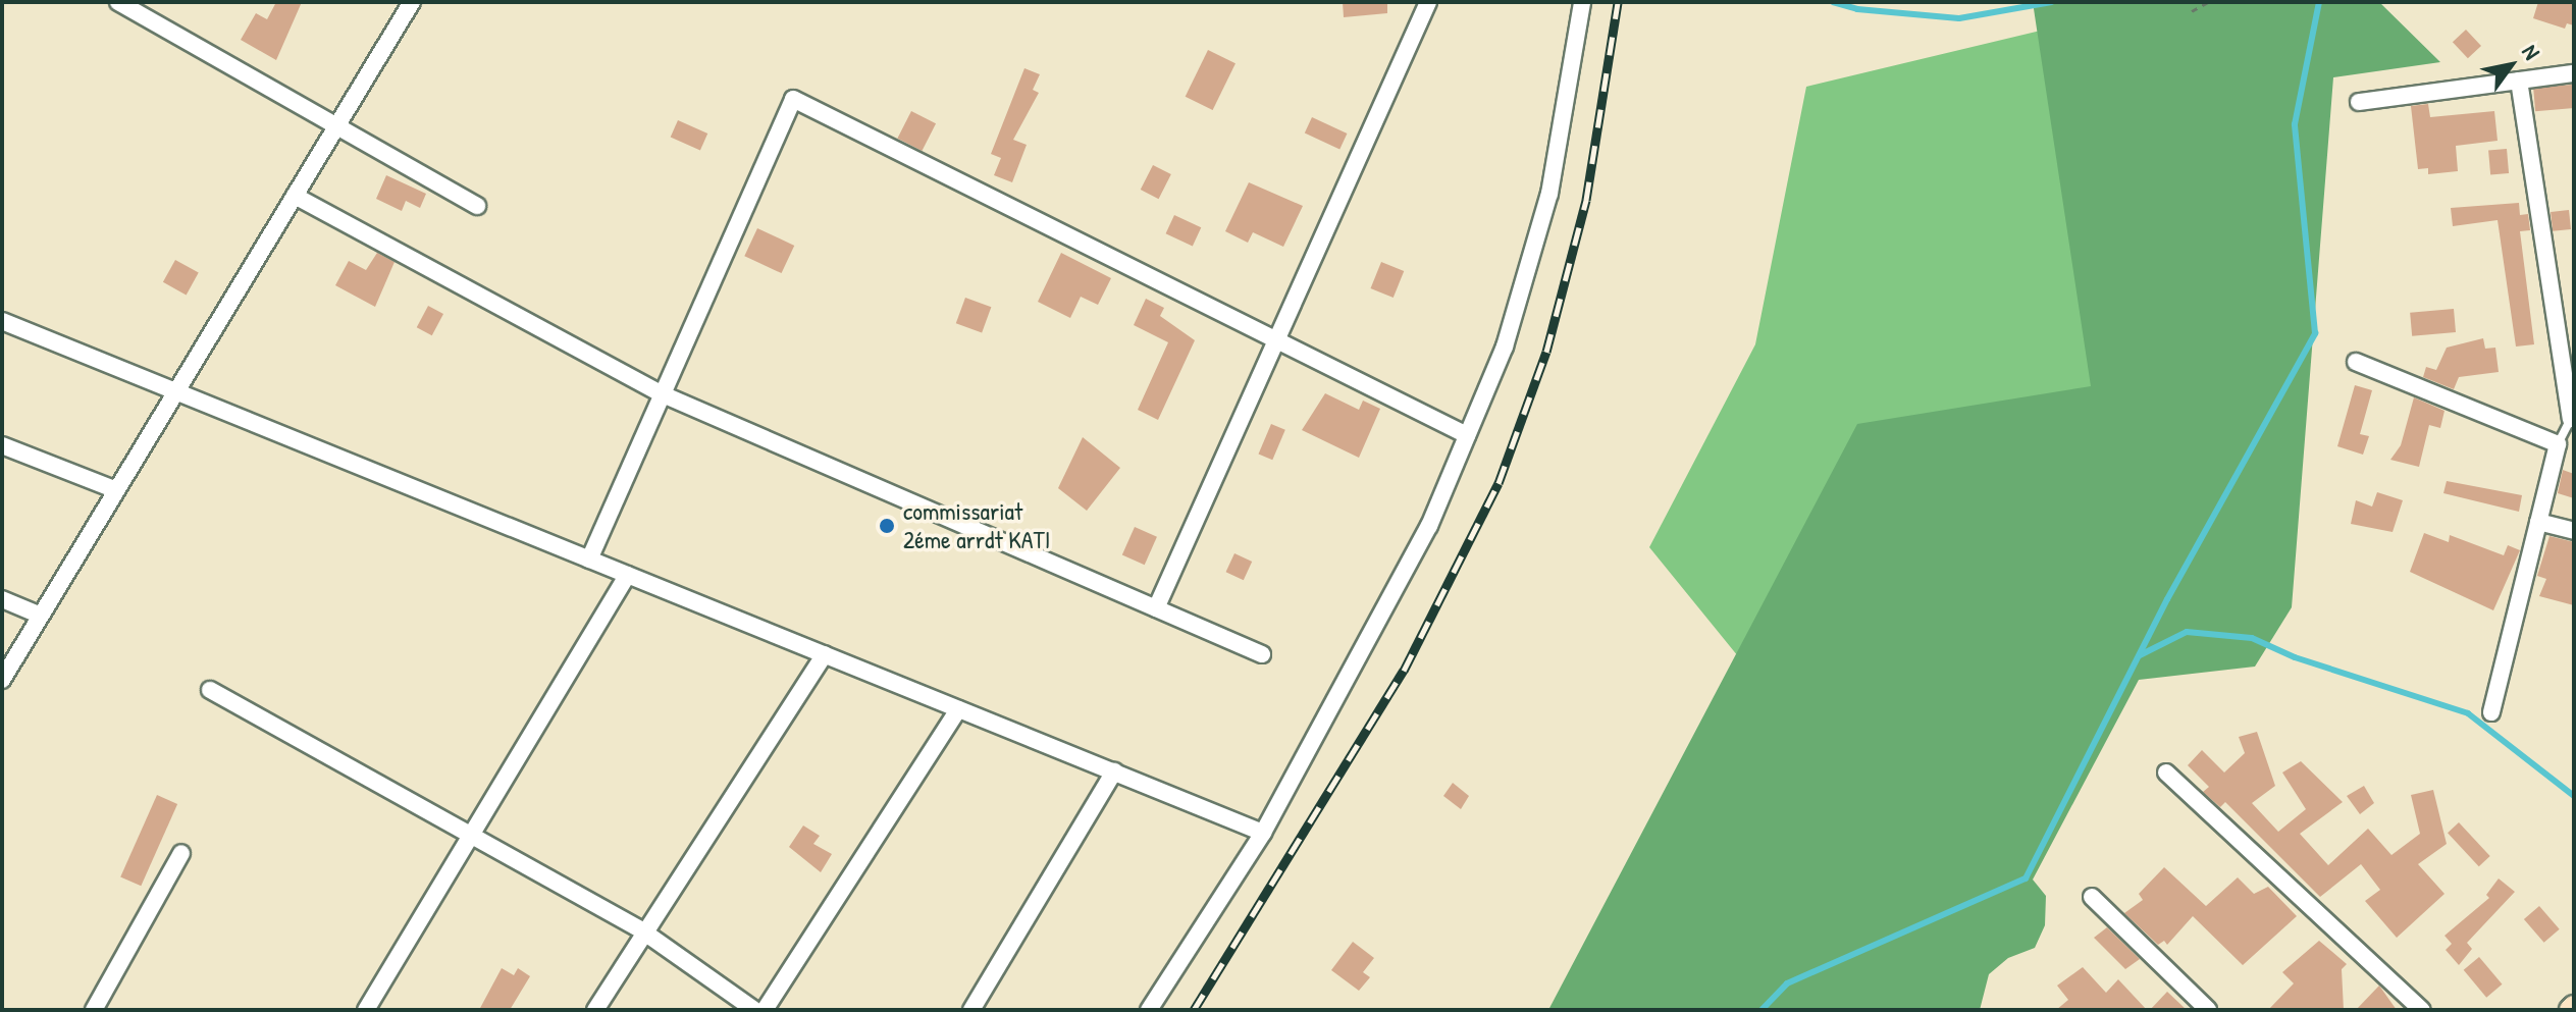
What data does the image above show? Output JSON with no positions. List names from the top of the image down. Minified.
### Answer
{"places":["commissariat 2éme arrdt KATI"],"north":"top right"}
